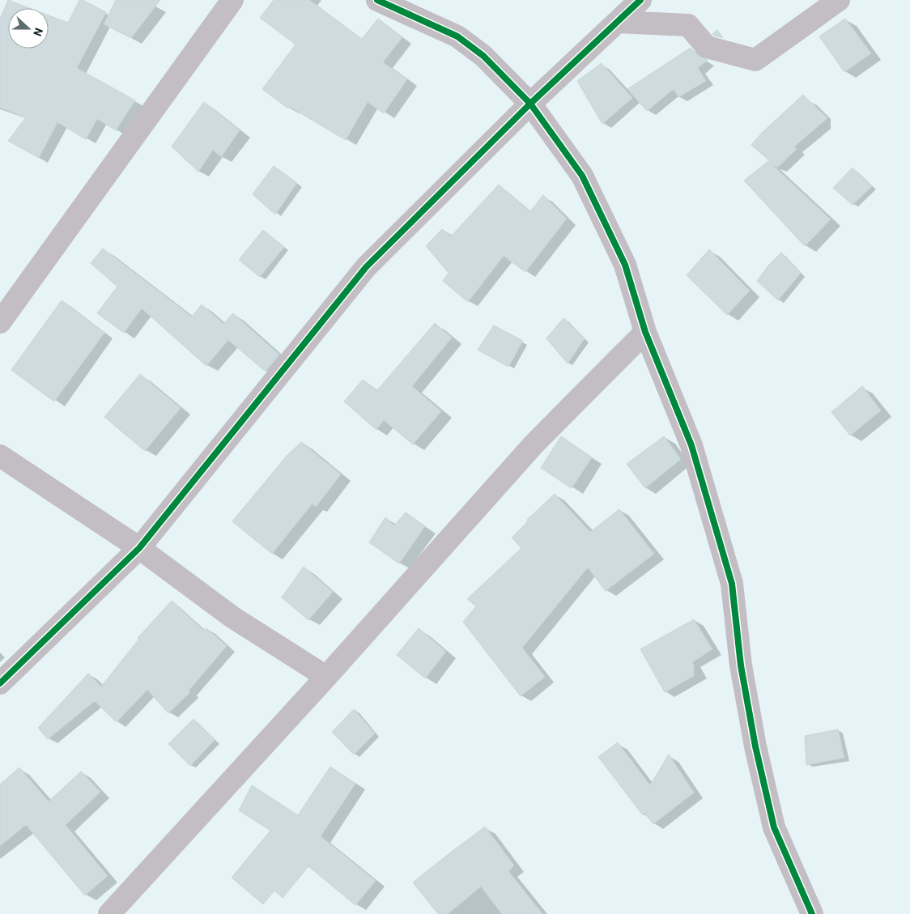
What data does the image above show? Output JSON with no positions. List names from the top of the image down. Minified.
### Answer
{"north":"right"}
